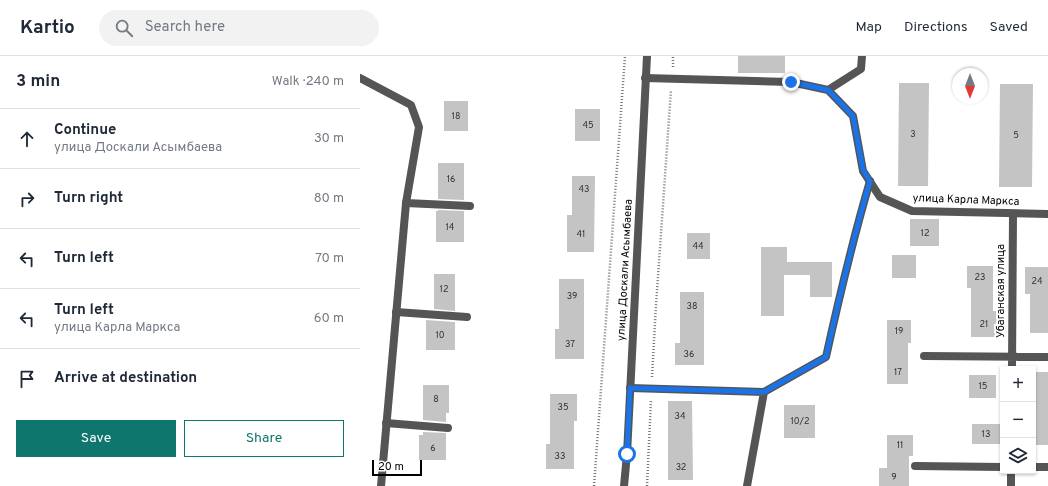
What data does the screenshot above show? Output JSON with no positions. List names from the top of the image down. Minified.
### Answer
{"streets":{"street":["улица Карла Маркса","улица Доскали Асымбаева","Убаганская улица"]},"crossings":[["улица Карла Маркса","Убаганская улица"]],"house_numbers":["18","45","3","5","16","43","14","12","41","44","23","24","12","39","38","21","19","10","37","36","17","15","8","35","34","10/2","13","11","6","33","32","9"],"scale_bar":"20 m","north":"bottom","page":{"header":"Kartio","search":"Search here","nav":["Map","Directions","Saved"],"heading":["3 min","Walk · 240 m"],"list":[["Continue","улица Доскали Асымбаева","30 m"],["Turn right","80 m"],["Turn left","70 m"],["Turn left","улица Карла Маркса","60 m"],"Arrive at destination"],"map_buttons":["+","−"],"buttons":["Save","Share"],"scale":"20 m"}}
